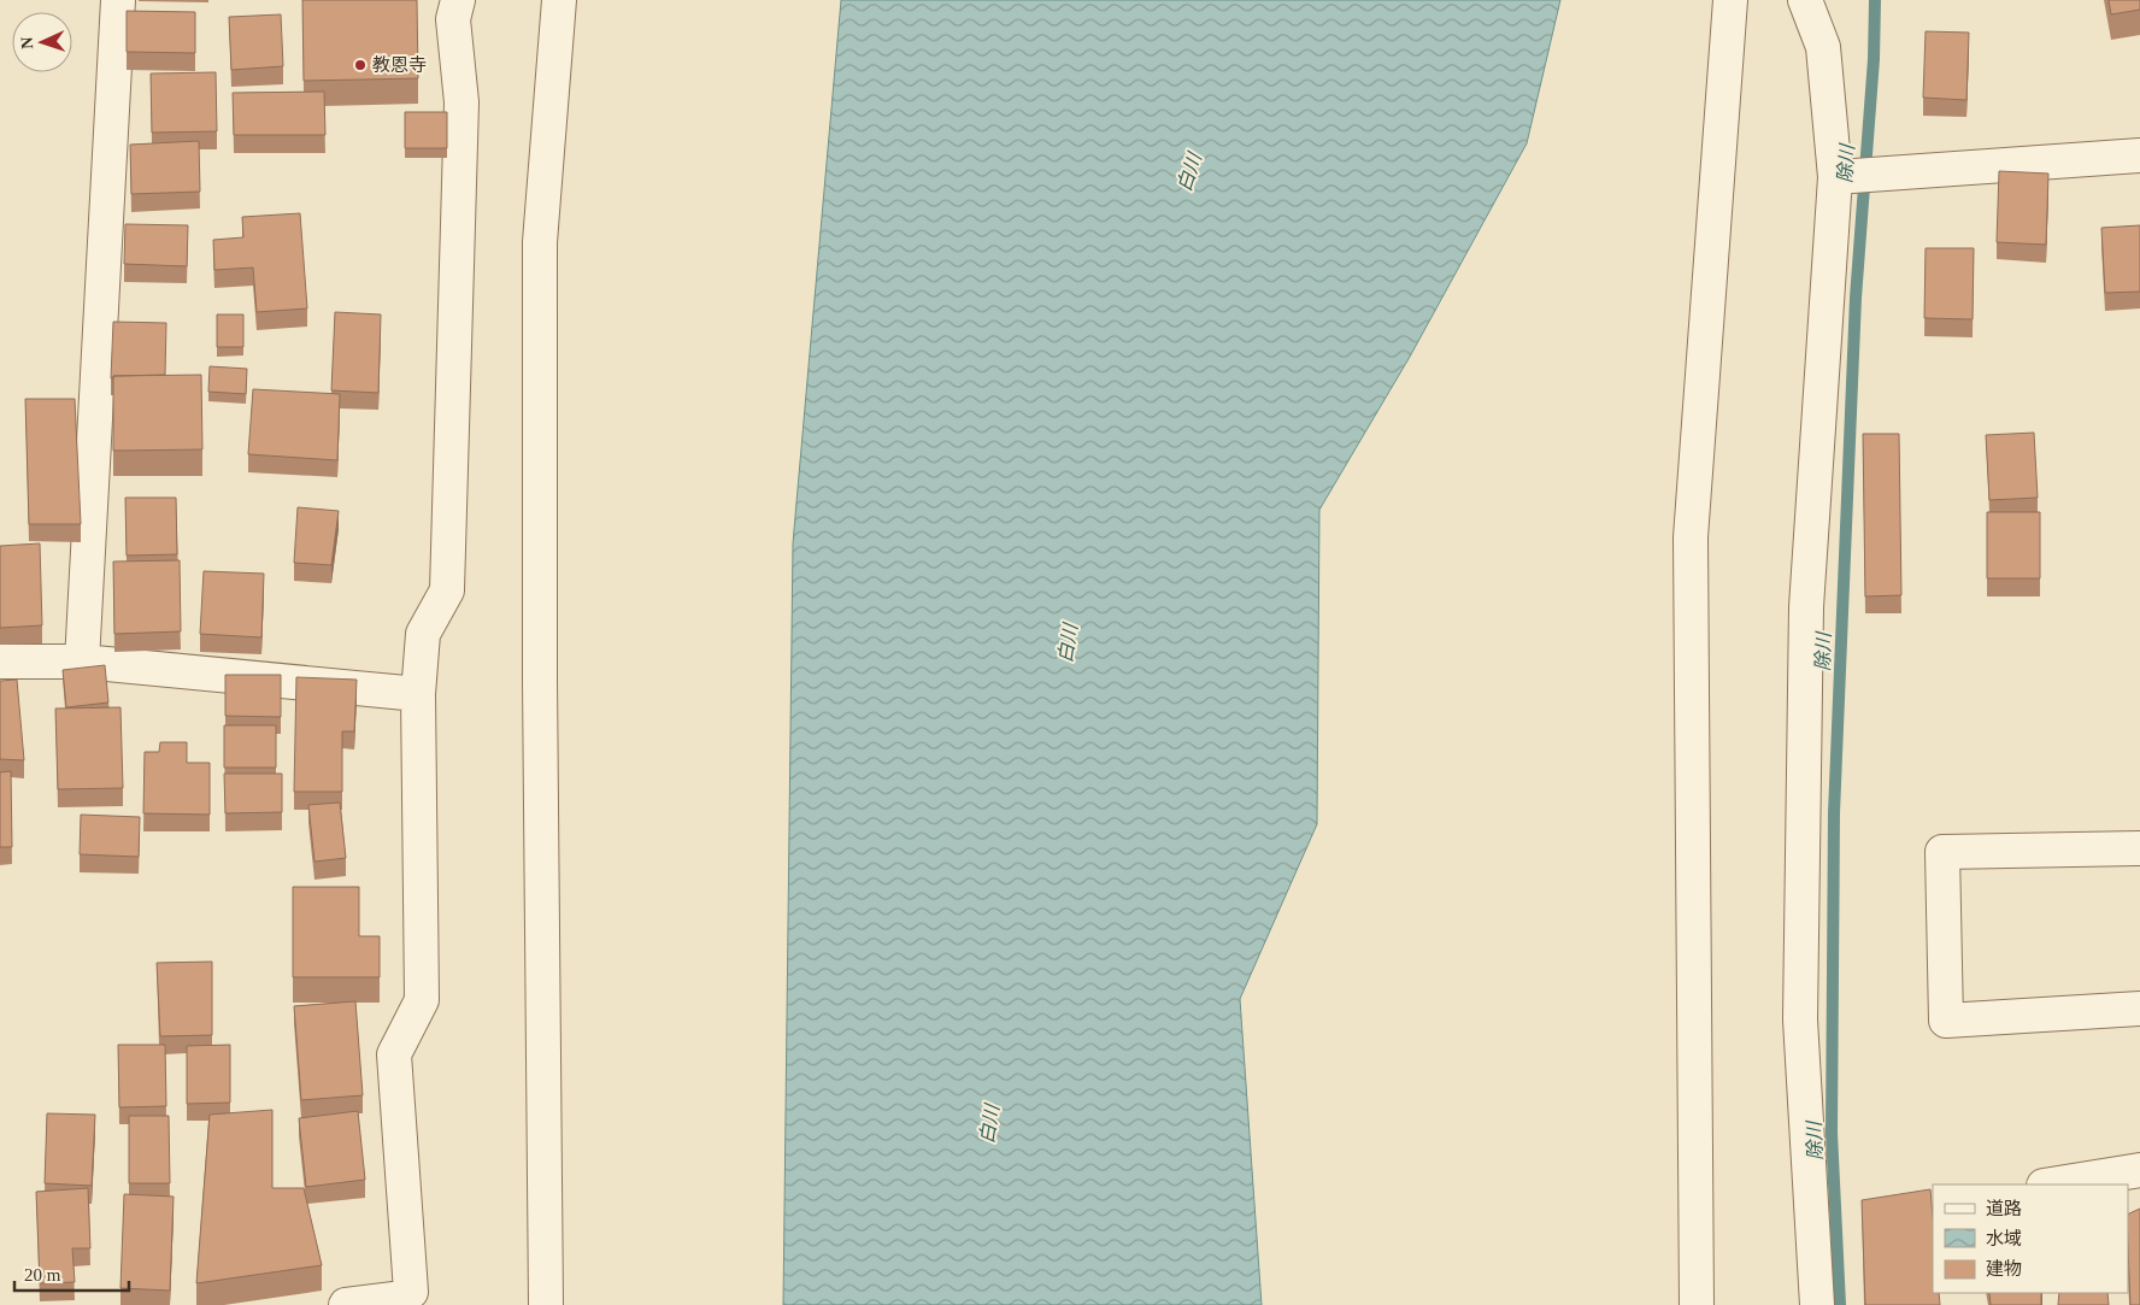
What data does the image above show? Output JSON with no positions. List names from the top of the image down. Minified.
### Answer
{"water":["除川","白川"],"places":["教恩寺"],"legend":["道路","水域","建物"],"scale_bar":"20 m","north":"left"}
